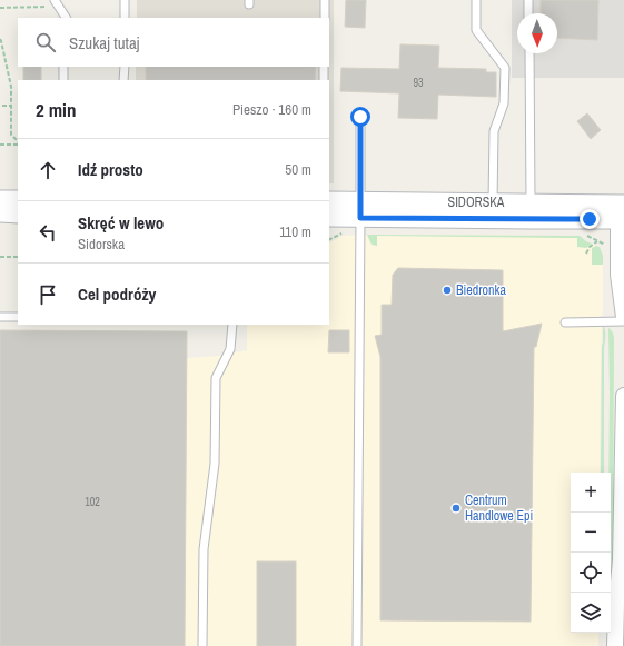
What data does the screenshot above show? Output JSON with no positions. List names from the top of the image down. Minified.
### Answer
{"streets":{"street":["SIDORSKA"]},"places":["Biedronka","Centrum Handlowe Epi"],"house_numbers":["93","102"],"north":"bottom","page":{"search":"Szukaj tutaj","heading":["2 min","Pieszo · 160 m"],"list":[["Idź prosto","50 m"],["Skręć w lewo","Sidorska","110 m"],"Cel podróży"],"map_buttons":["+","−"]}}
